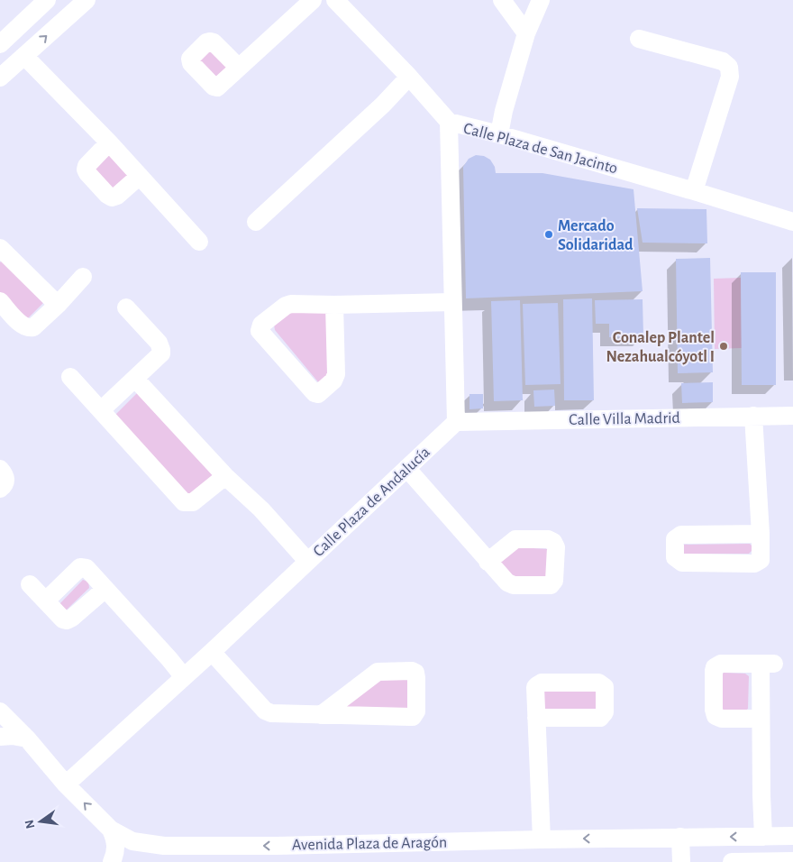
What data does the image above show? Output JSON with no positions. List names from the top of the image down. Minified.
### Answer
{"streets":{"street":["Calle Plaza de San Jacinto","Calle Villa Madrid","Calle Plaza de Andalucía","Avenida Plaza de Aragón"]},"crossings":[["Calle Villa Madrid","Calle Plaza de Andalucía"],["Calle Plaza de Andalucía","Avenida Plaza de Aragón"]],"one_way":["Avenida Plaza de Aragón"],"places":["Mercado Solidaridad","Conalep Plantel Nezahualcóyotl I"],"north":"left"}
